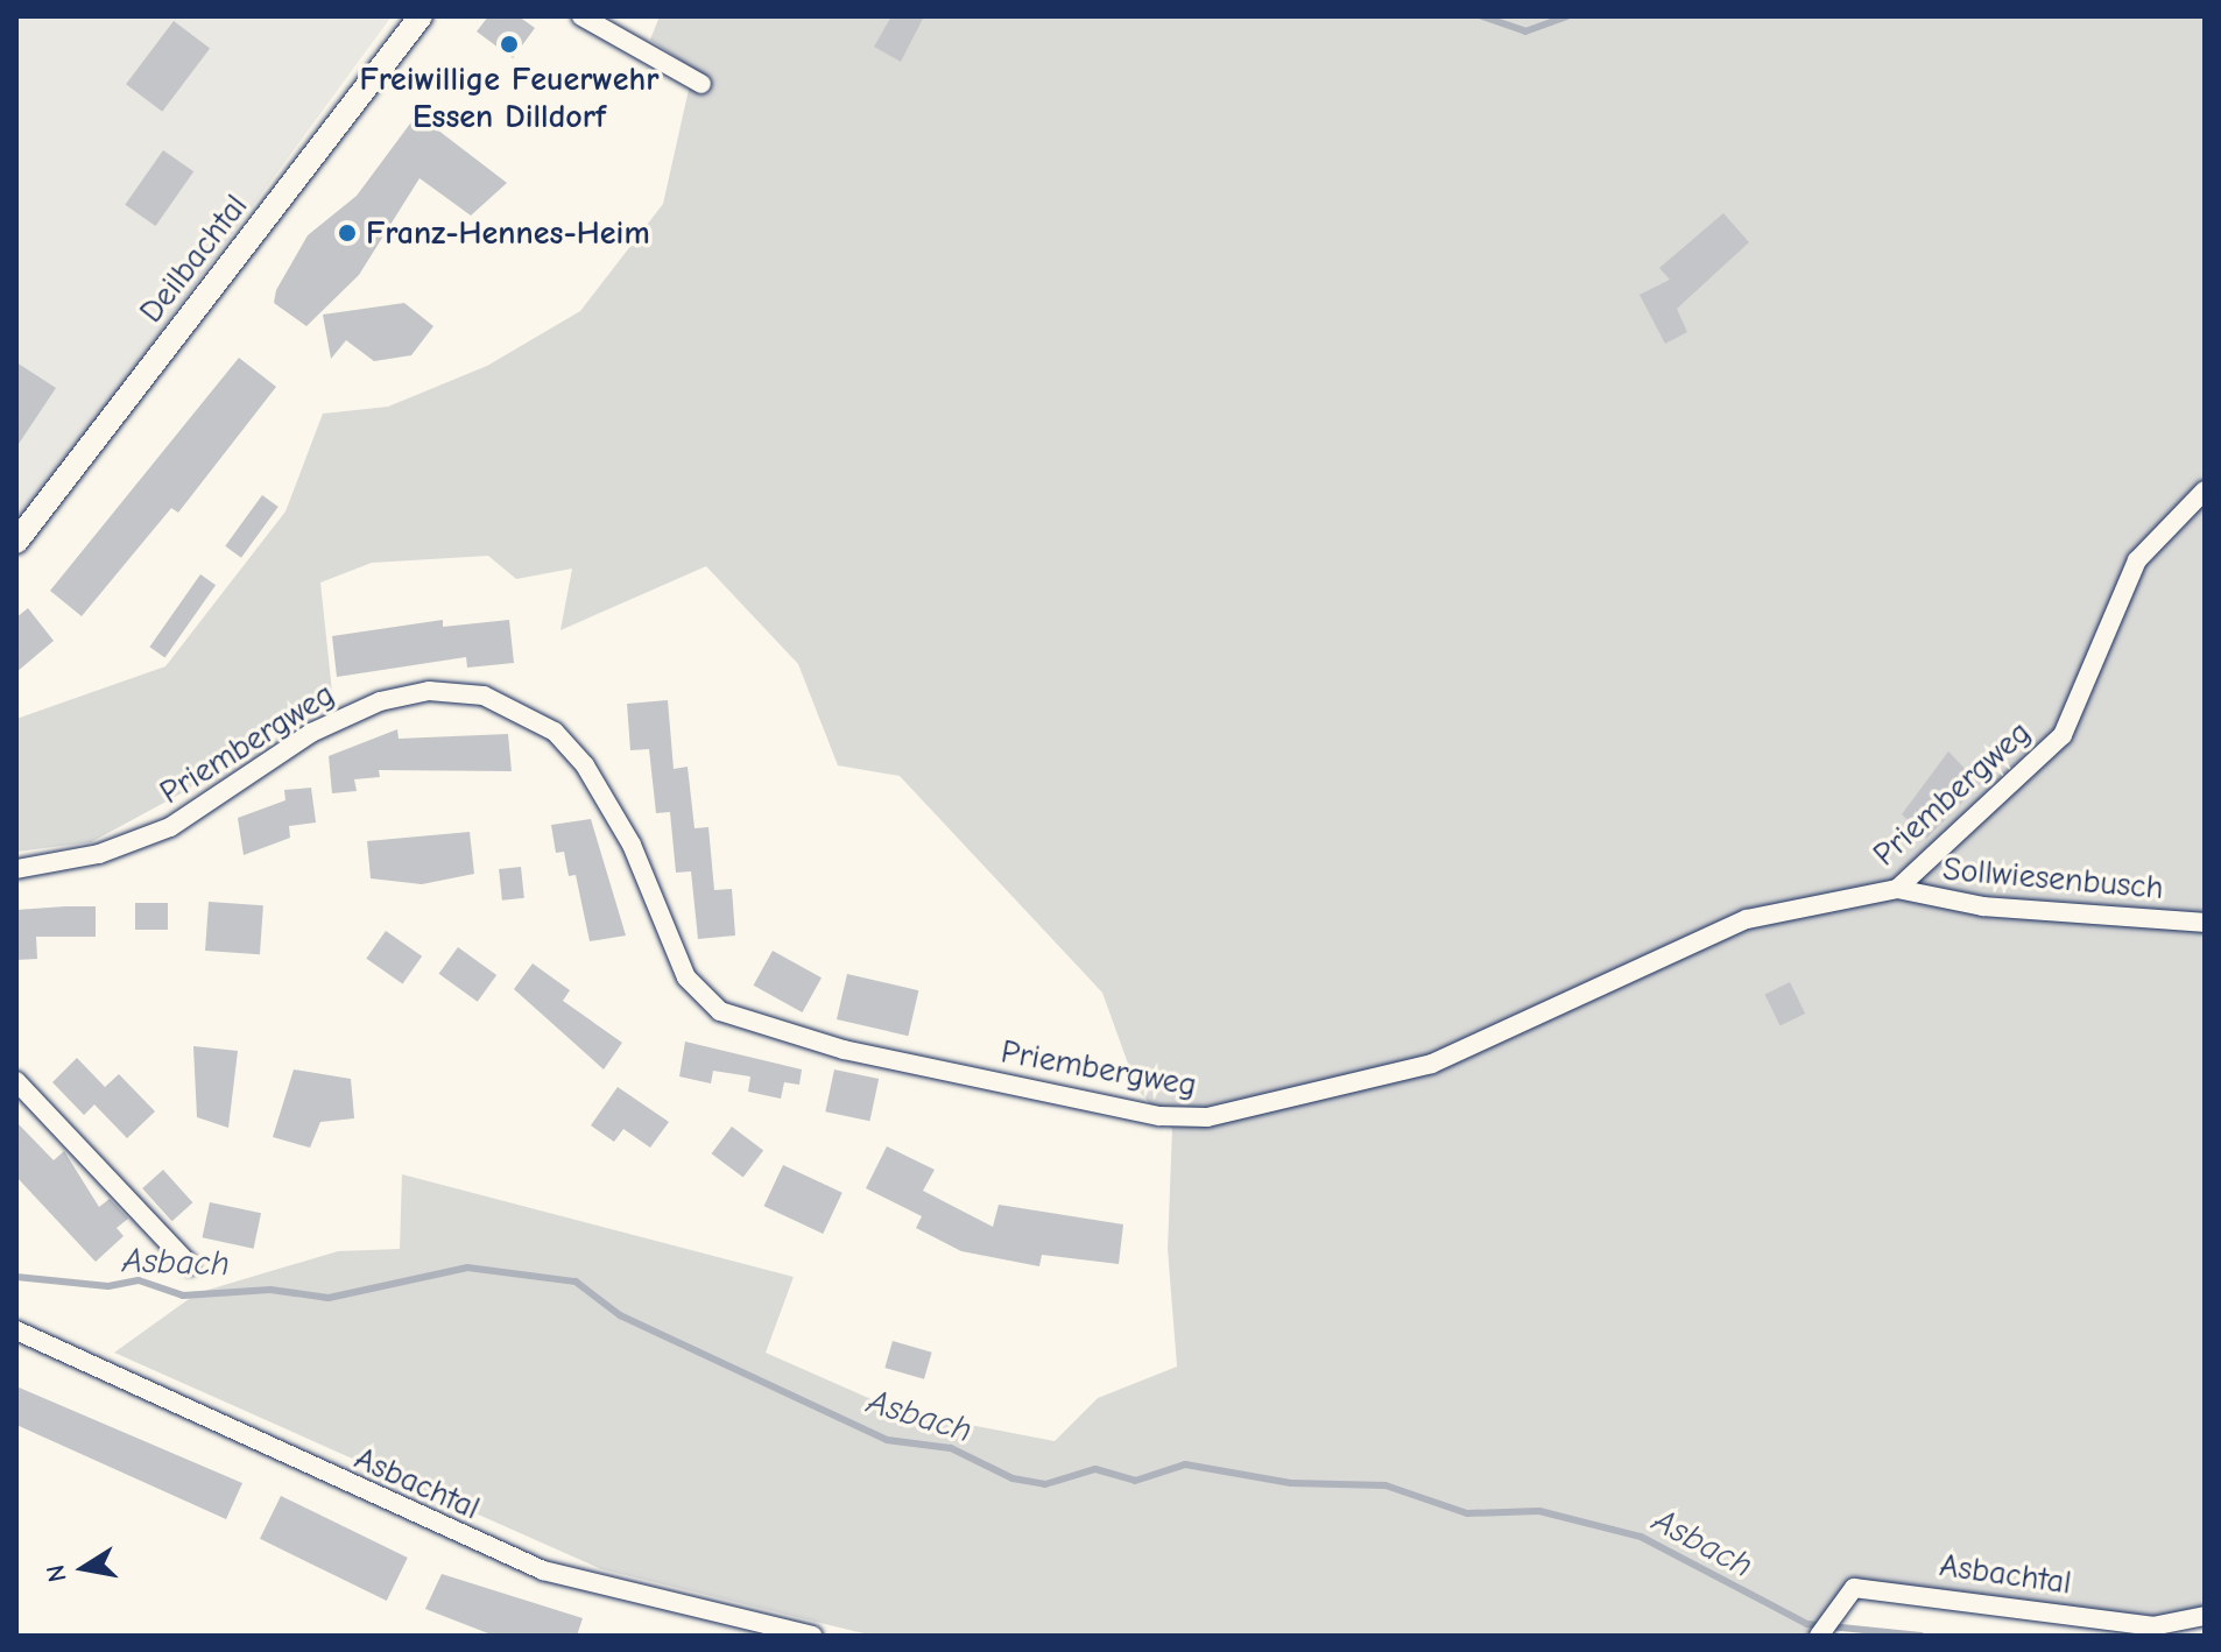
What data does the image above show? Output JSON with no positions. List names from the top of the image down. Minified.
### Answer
{"streets":{"street":["Deilbachtal","Priembergweg","Sollwiesenbusch","Asbachtal"]},"crossings":[["Priembergweg","Sollwiesenbusch"]],"water":["Asbach"],"places":["Freiwillige Feuerwehr Essen Dilldorf","Franz-Hennes-Heim"],"north":"left"}
